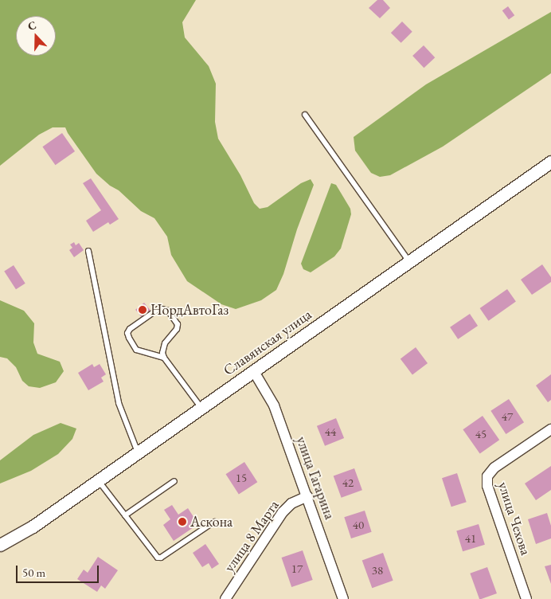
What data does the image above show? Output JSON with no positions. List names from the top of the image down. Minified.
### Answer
{"streets":{"street":["Славянская улица","улица Гагарина","улица Чехова","улица 8 Марта"]},"crossings":[["Славянская улица","улица Гагарина"],["улица Гагарина","улица 8 Марта"]],"places":["НордАвтоГаз","Аскона"],"house_numbers":["47","44","45","15","42","40","41","17","38"],"scale_bar":"50 m","north":"top"}
